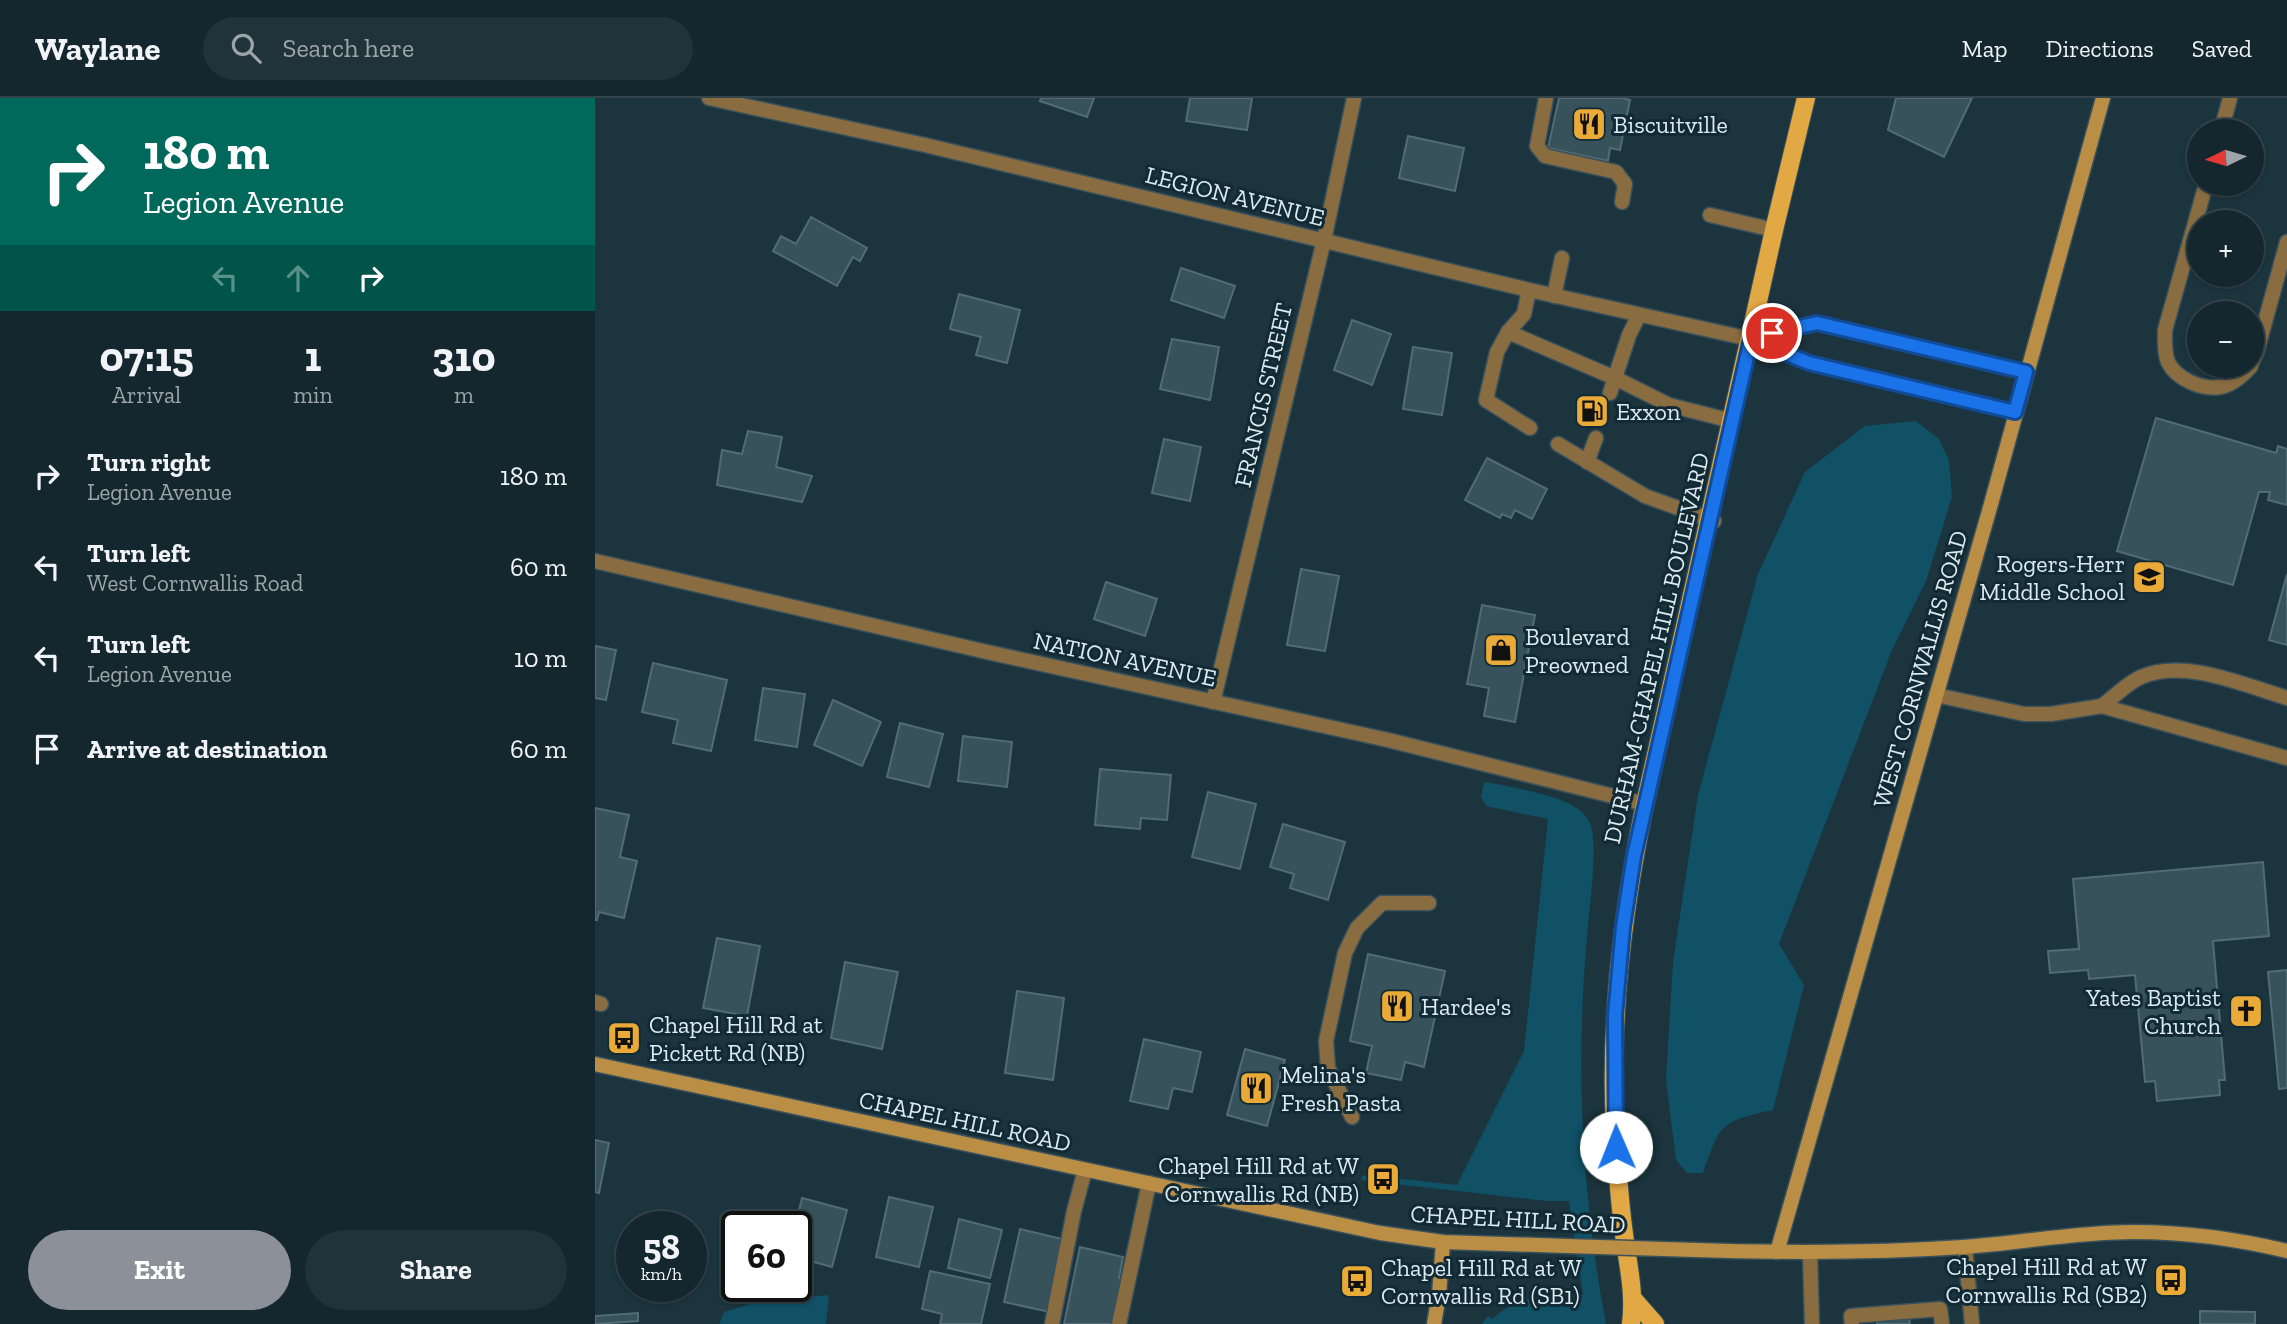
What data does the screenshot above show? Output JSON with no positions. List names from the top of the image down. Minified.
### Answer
{"streets":{"main road":["DURHAM-CHAPEL HILL BOULEVARD"],"street":["LEGION AVENUE","FRANCIS STREET","NATION AVENUE","WEST CORNWALLIS ROAD","CHAPEL HILL ROAD"]},"crossings":[["LEGION AVENUE","FRANCIS STREET"],["LEGION AVENUE","DURHAM-CHAPEL HILL BOULEVARD"],["LEGION AVENUE","WEST CORNWALLIS ROAD"],["FRANCIS STREET","NATION AVENUE"],["DURHAM-CHAPEL HILL BOULEVARD","NATION AVENUE"],["WEST CORNWALLIS ROAD","CHAPEL HILL ROAD"]],"places":{"restaurant":["Biscuitville","Hardee's","Melina's Fresh Pasta"],"fuel station":["Exxon"],"school or university":["Rogers-Herr Middle School"],"shop":["Boulevard Preowned"],"church":["Yates Baptist Church"],"bus stop":["Chapel Hill Rd at Pickett Rd (NB)","Chapel Hill Rd at W Cornwallis Rd (NB)","Chapel Hill Rd at W Cornwallis Rd (SB2)","Chapel Hill Rd at W Cornwallis Rd (SB1)"]},"north":"left","page":{"header":"Waylane","search":"Search here","nav":["Map","Directions","Saved"],"turn":["180 m","Legion Avenue"],"map_buttons":["+","−"],"eta":["07:15","Arrival","1","min","310","m"],"list":[{"name":"Turn right","note":"Legion Avenue","value":"180 m"},{"name":"Turn left","note":"West Cornwallis Road","value":"60 m"},{"name":"Turn left","note":"Legion Avenue","value":"10 m"},{"name":"Arrive at destination","value":"60 m"}],"speed":"58 km/h","limit":"60","buttons":["Exit","Share"]}}
